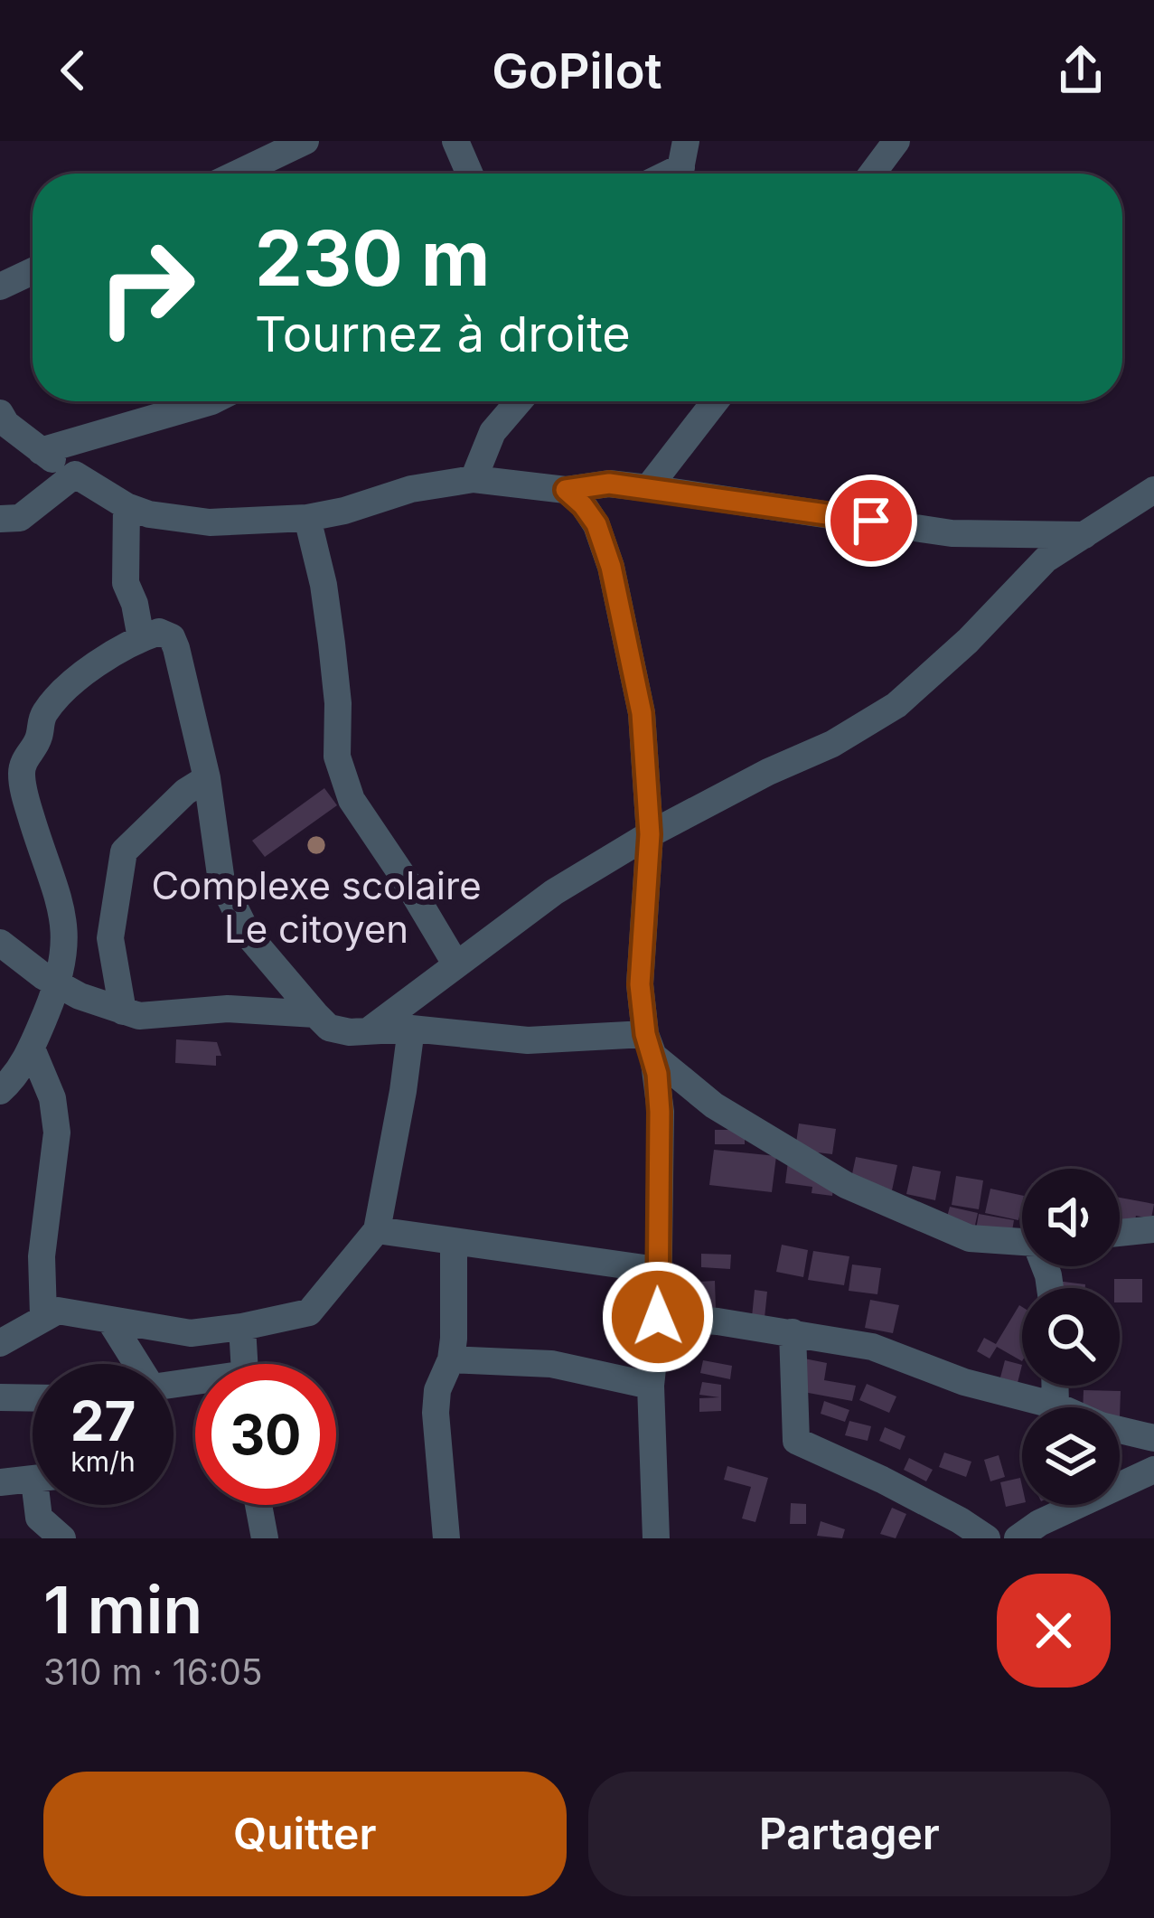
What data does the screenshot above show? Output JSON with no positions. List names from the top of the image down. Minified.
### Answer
{"places":["Complexe scolaire Le citoyen"],"page":{"header":"GoPilot","turn":["230 m","Tournez à droite"],"speed":"27 km/h","limit":"30","heading":["1 min","310 m · 16:05"],"buttons":["Quitter","Partager"]}}
